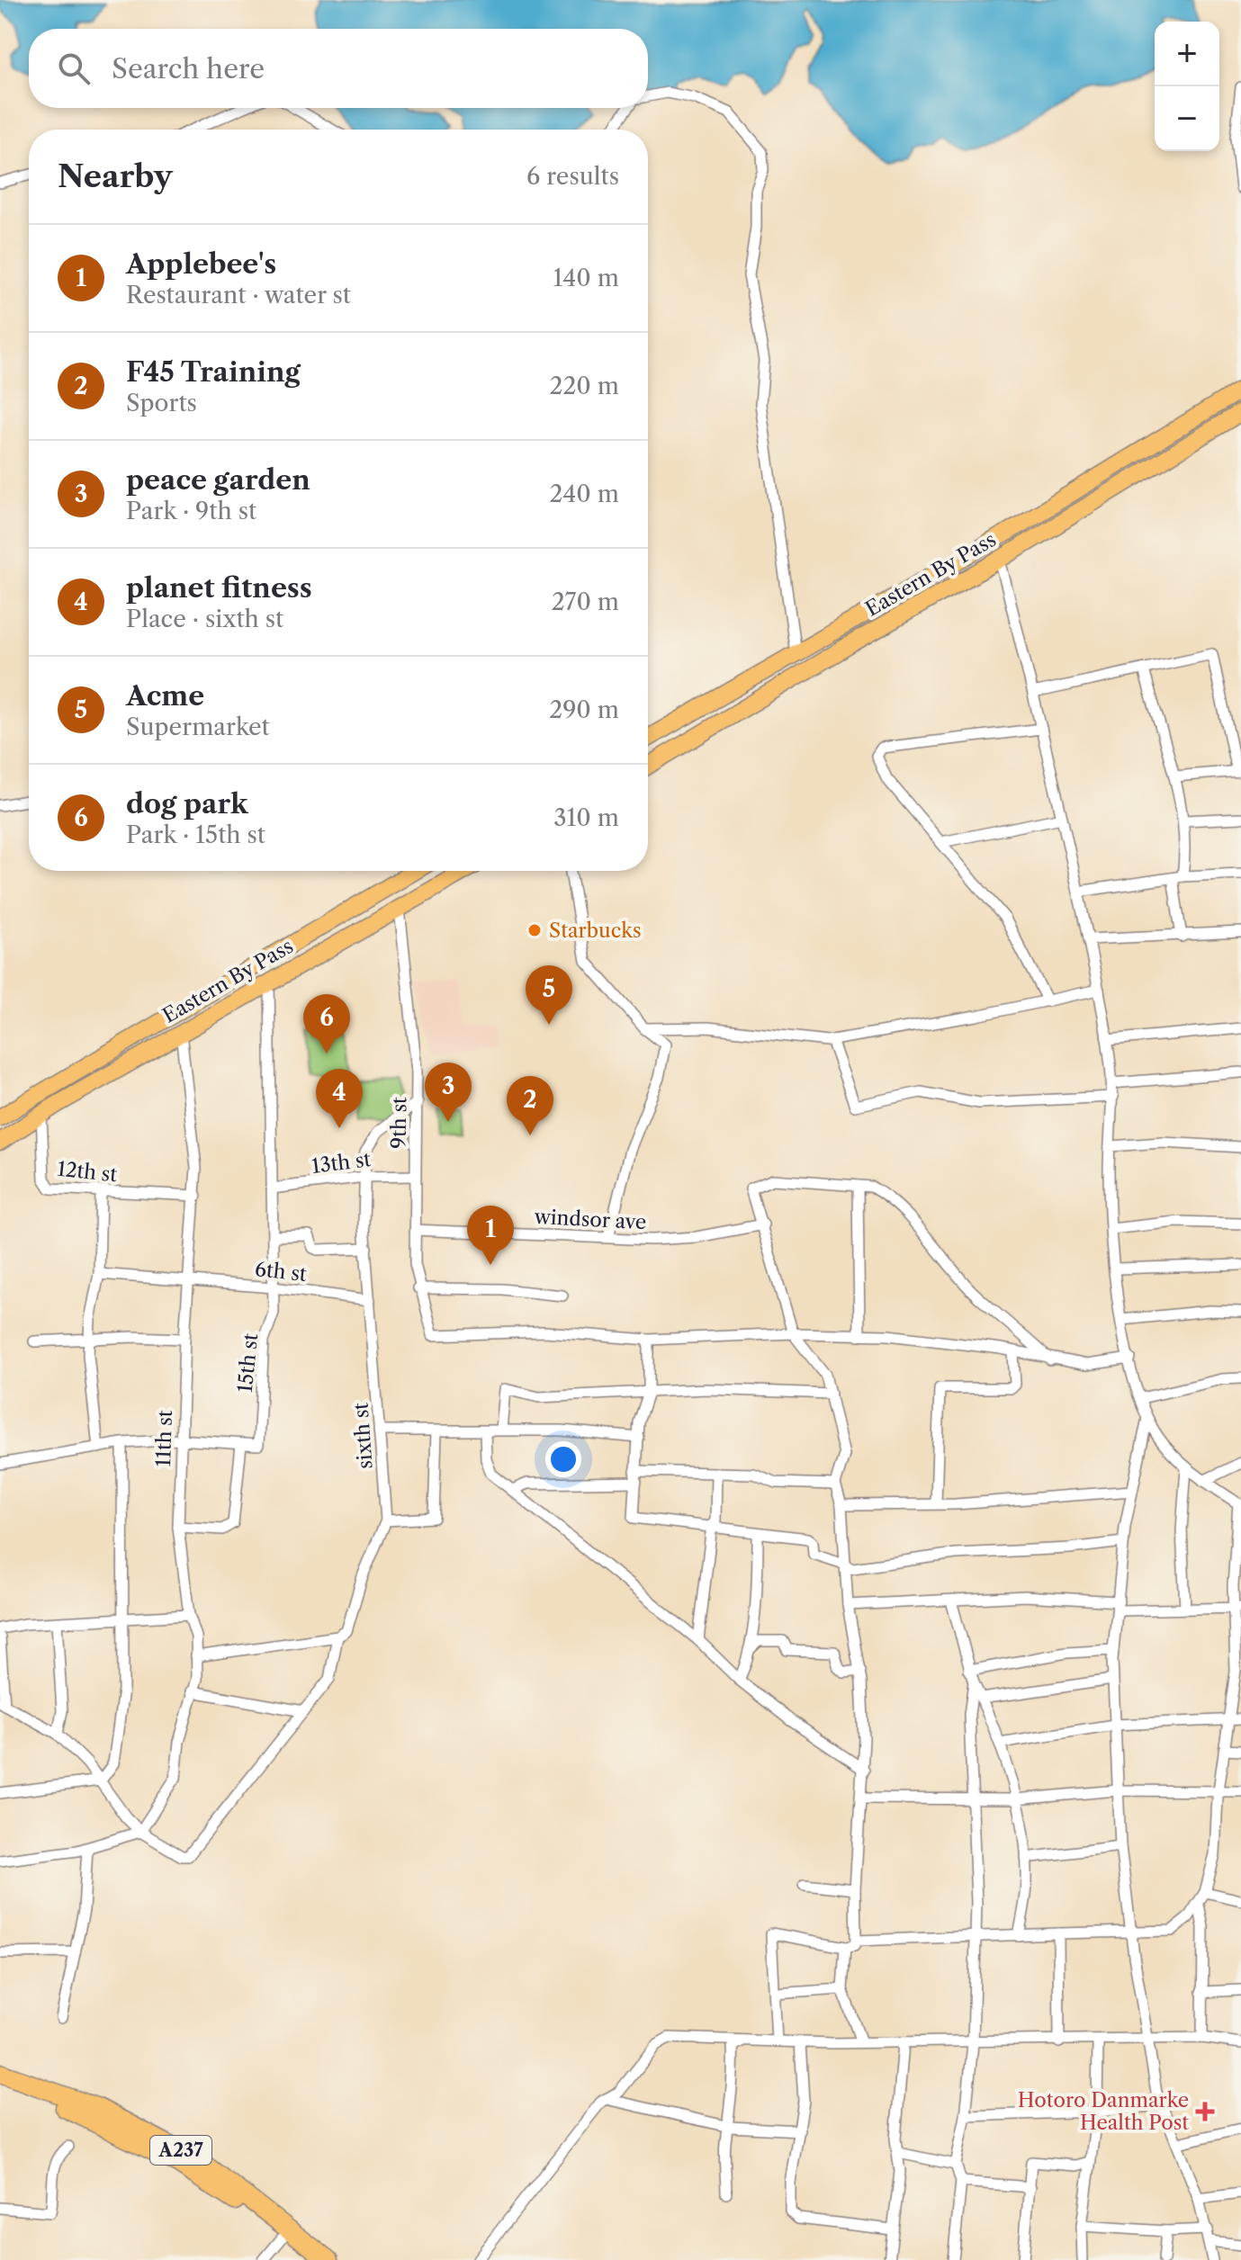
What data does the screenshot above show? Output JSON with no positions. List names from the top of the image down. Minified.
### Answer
{"streets":{"highway":["A237"],"main road":["Eastern By Pass"],"street":["9th st","13th st","12th st","windsor ave","6th st","15th st","sixth st","11th st"]},"crossings":[["Eastern By Pass","9th st"],["Eastern By Pass","12th st"],["Eastern By Pass","15th st"],["Eastern By Pass","11th st"],["9th st","13th st"],["9th st","windsor ave"],["9th st","sixth st"],["13th st","15th st"],["13th st","sixth st"],["12th st","11th st"],["6th st","15th st"],["6th st","sixth st"],["6th st","11th st"],["sixth st","11th st"]],"places":{"other":["Starbucks"],"health":["Hotoro Danmarke Health Post"]},"page":{"map_buttons":["+","−"],"search":"Search here","heading":["Nearby","6 results"],"list":[{"mark":"1","name":"Applebee's","note":"Restaurant · water st","value":"140 m"},{"mark":"2","name":"F45 Training","note":"Sports","value":"220 m"},{"mark":"3","name":"peace garden","note":"Park · 9th st","value":"240 m"},{"mark":"4","name":"planet fitness","note":"Place · sixth st","value":"270 m"},{"mark":"5","name":"Acme","note":"Supermarket","value":"290 m"},{"mark":"6","name":"dog park","note":"Park · 15th st","value":"310 m"}],"pins":["5","6","3","4","2","1"]}}
